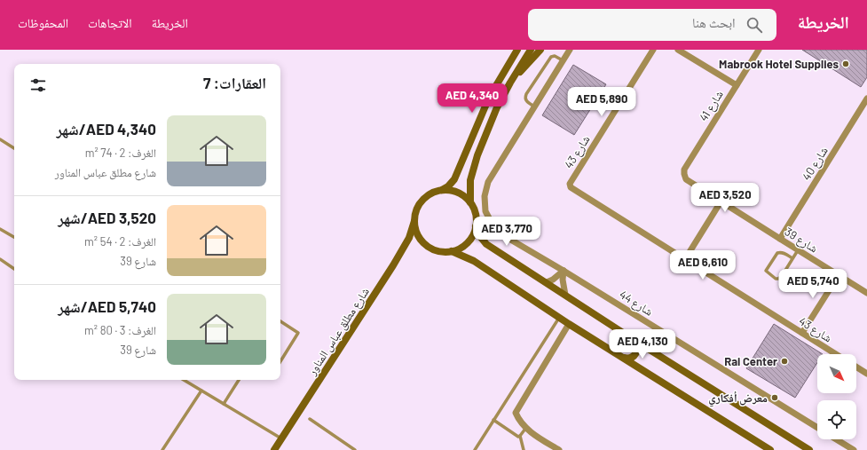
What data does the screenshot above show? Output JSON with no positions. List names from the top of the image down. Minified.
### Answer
{"streets":{"street":["شارع 41","شارع 43","شارع 40","شارع 39","شارع 44","شارع مطلق عباس المناور"]},"crossings":[["شارع 41","شارع 39"],["شارع 40","شارع 39"]],"places":["Mabrook Hotel Supplies","Rai Center","معرض أفكاري"],"north":"bottom right","page":{"header":"الخريطة","search":"ابحث هنا","nav":["الخريطة","الاتجاهات","المحفوظات"],"heading":"العقارات: 7","price":["AED 4,340","AED 5,890","AED 3,520","AED 3,770","AED 6,610","AED 5,740","AED 4,130"],"list":[{"name":"AED 4,340/شهر","note":"الغرف: 2 · 74 m² · شارع مطلق عباس المناور"},{"name":"AED 3,520/شهر","note":"الغرف: 2 · 54 m² · شارع 39"},{"name":"AED 5,740/شهر","note":"الغرف: 3 · 80 m² · شارع 39"}]}}
